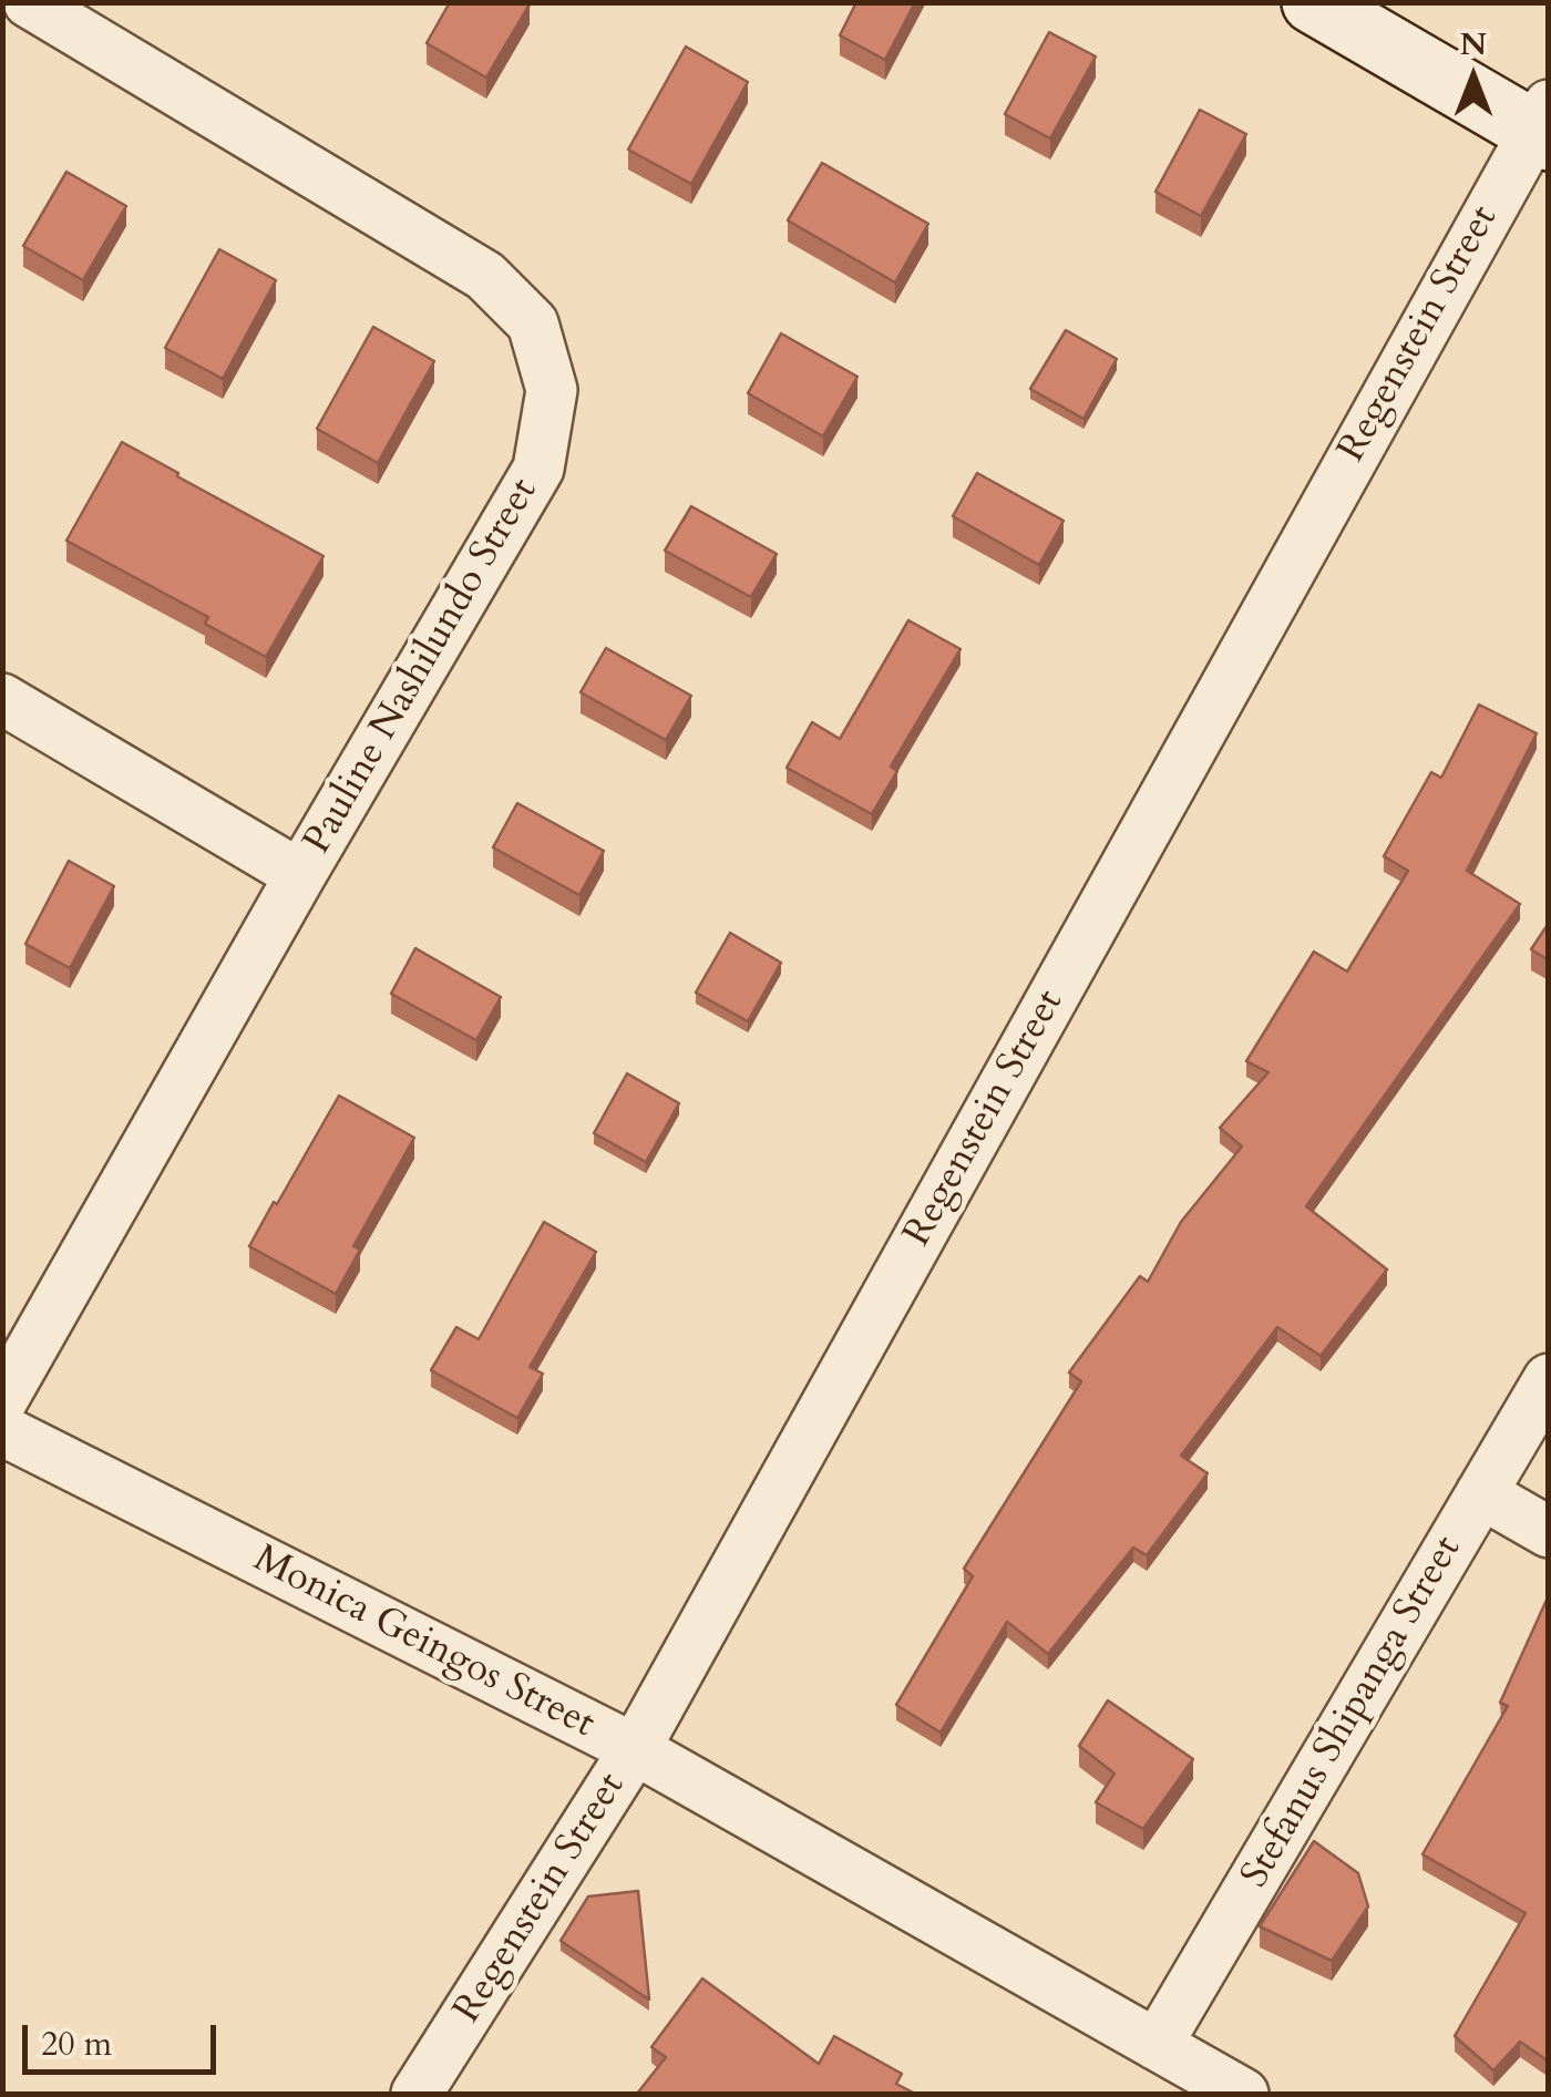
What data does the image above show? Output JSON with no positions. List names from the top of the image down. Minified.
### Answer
{"streets":{"street":["Regenstein Street","Pauline Nashilundo Street","Monica Geingos Street","Stefanus Shipanga Street"]},"crossings":[["Regenstein Street","Monica Geingos Street"],["Monica Geingos Street","Stefanus Shipanga Street"]],"scale_bar":"20 m","north":"top"}
